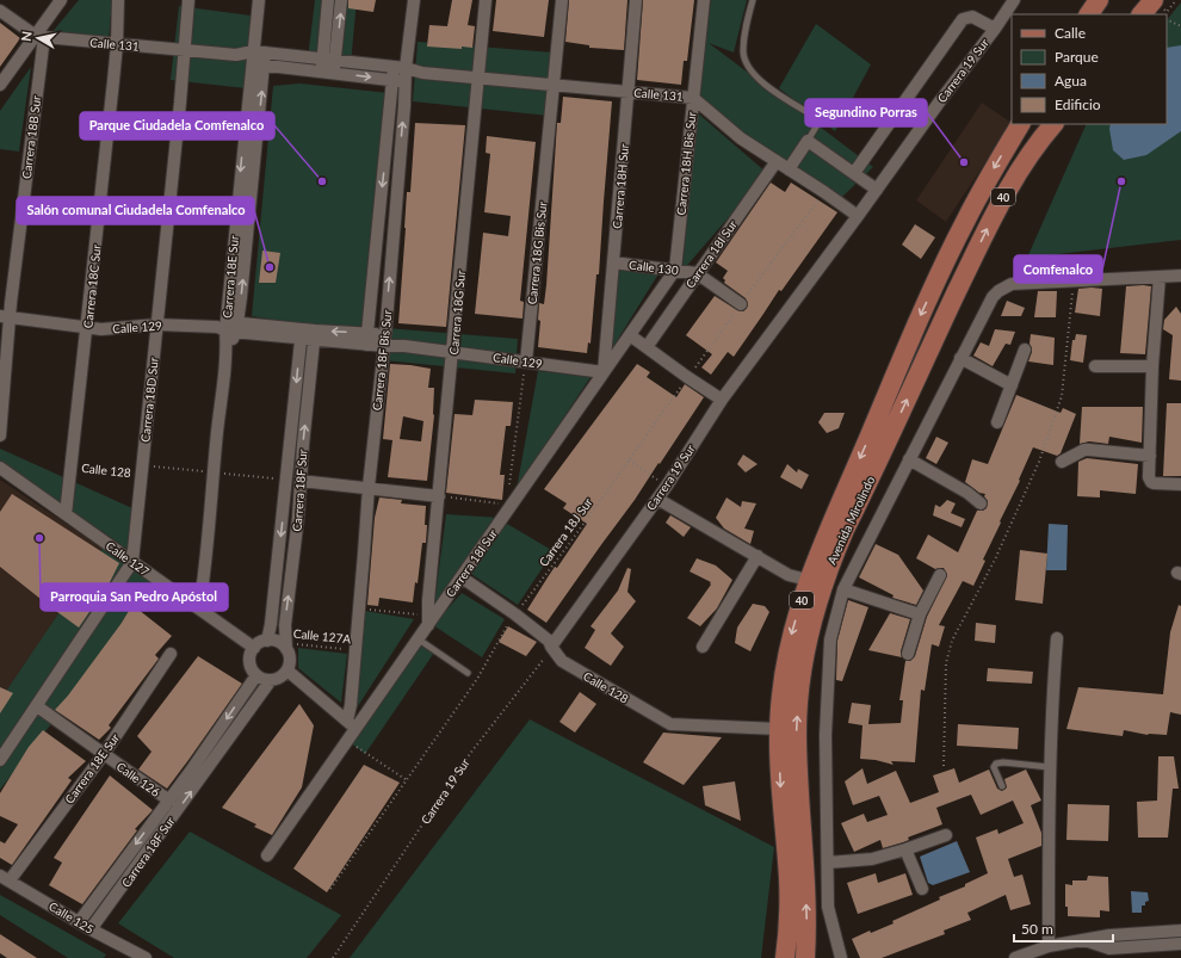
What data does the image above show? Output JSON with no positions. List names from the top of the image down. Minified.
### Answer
{"streets":{"main road":["40","Avenida Mirolindo"],"street":["Calle 131","Carrera 19 Sur","Carrera 18B Sur","Carrera 18H Bis Sur","Carrera 18H Sur","Carrera 18G Bis Sur","Carrera 18I Sur","Calle 130","Carrera 18E Sur","Carrera 18C Sur","Carrera 18G Sur","Calle 129","Carrera 18F Bis Sur","Carrera 18D Sur","Calle 128","Carrera 18F Sur","Calle 127","Calle 126","Calle 125"],"path":["Carrera 18J Sur","Calle 127A"]},"crossings":[["Calle 131","Carrera 19 Sur"],["Calle 131","Carrera 18B Sur"],["Calle 131","Carrera 18H Bis Sur"],["Calle 131","Carrera 18H Sur"],["Calle 131","Carrera 18G Bis Sur"],["Calle 131","Carrera 18I Sur"],["Calle 131","Carrera 18E Sur"],["Calle 131","Carrera 18C Sur"],["Calle 131","Carrera 18G Sur"],["Calle 131","Carrera 18F Bis Sur"],["Calle 131","Carrera 18D Sur"],["Calle 131","Carrera 18J Sur"],["Carrera 19 Sur","Calle 128"],["Carrera 18B Sur","Calle 129"],["Carrera 18H Bis Sur","Carrera 18I Sur"],["Carrera 18H Bis Sur","Calle 130"],["Carrera 18H Sur","Carrera 18I Sur"],["Carrera 18H Sur","Calle 130"],["Carrera 18H Sur","Calle 129"],["Carrera 18G Bis Sur","Calle 129"],["Carrera 18I Sur","Calle 130"],["Carrera 18I Sur","Carrera 18G Sur"],["Carrera 18I Sur","Calle 129"],["Carrera 18I Sur","Carrera 18F Bis Sur"],["Carrera 18I Sur","Calle 128"],["Calle 130","Carrera 18J Sur"],["Carrera 18E Sur","Calle 129"],["Carrera 18E Sur","Calle 127"],["Carrera 18E Sur","Calle 126"],["Carrera 18E Sur","Calle 125"],["Carrera 18C Sur","Calle 129"],["Carrera 18C Sur","Calle 128"],["Carrera 18C Sur","Calle 127"],["Carrera 18G Sur","Calle 129"],["Calle 129","Carrera 18F Bis Sur"],["Calle 129","Carrera 18D Sur"],["Calle 129","Carrera 18F Sur"],["Carrera 18F Bis Sur","Calle 127A"],["Carrera 18D Sur","Calle 128"],["Carrera 18D Sur","Calle 127"],["Carrera 18D Sur","Calle 126"],["Calle 128","Avenida Mirolindo"],["Calle 128","Carrera 18J Sur"],["Carrera 18F Sur","Calle 127"],["Carrera 18F Sur","Calle 127A"],["Carrera 18F Sur","Calle 126"],["Carrera 18F Sur","Calle 125"],["Calle 127","Calle 127A"]],"places":["Segundino Porras","Parque Ciudadela Comfenalco","Comfenalco","Salón comunal Ciudadela Comfenalco","Parroquia San Pedro Apóstol"],"legend":["Calle","Parque","Agua","Edificio"],"scale_bar":"50 m","north":"left"}
